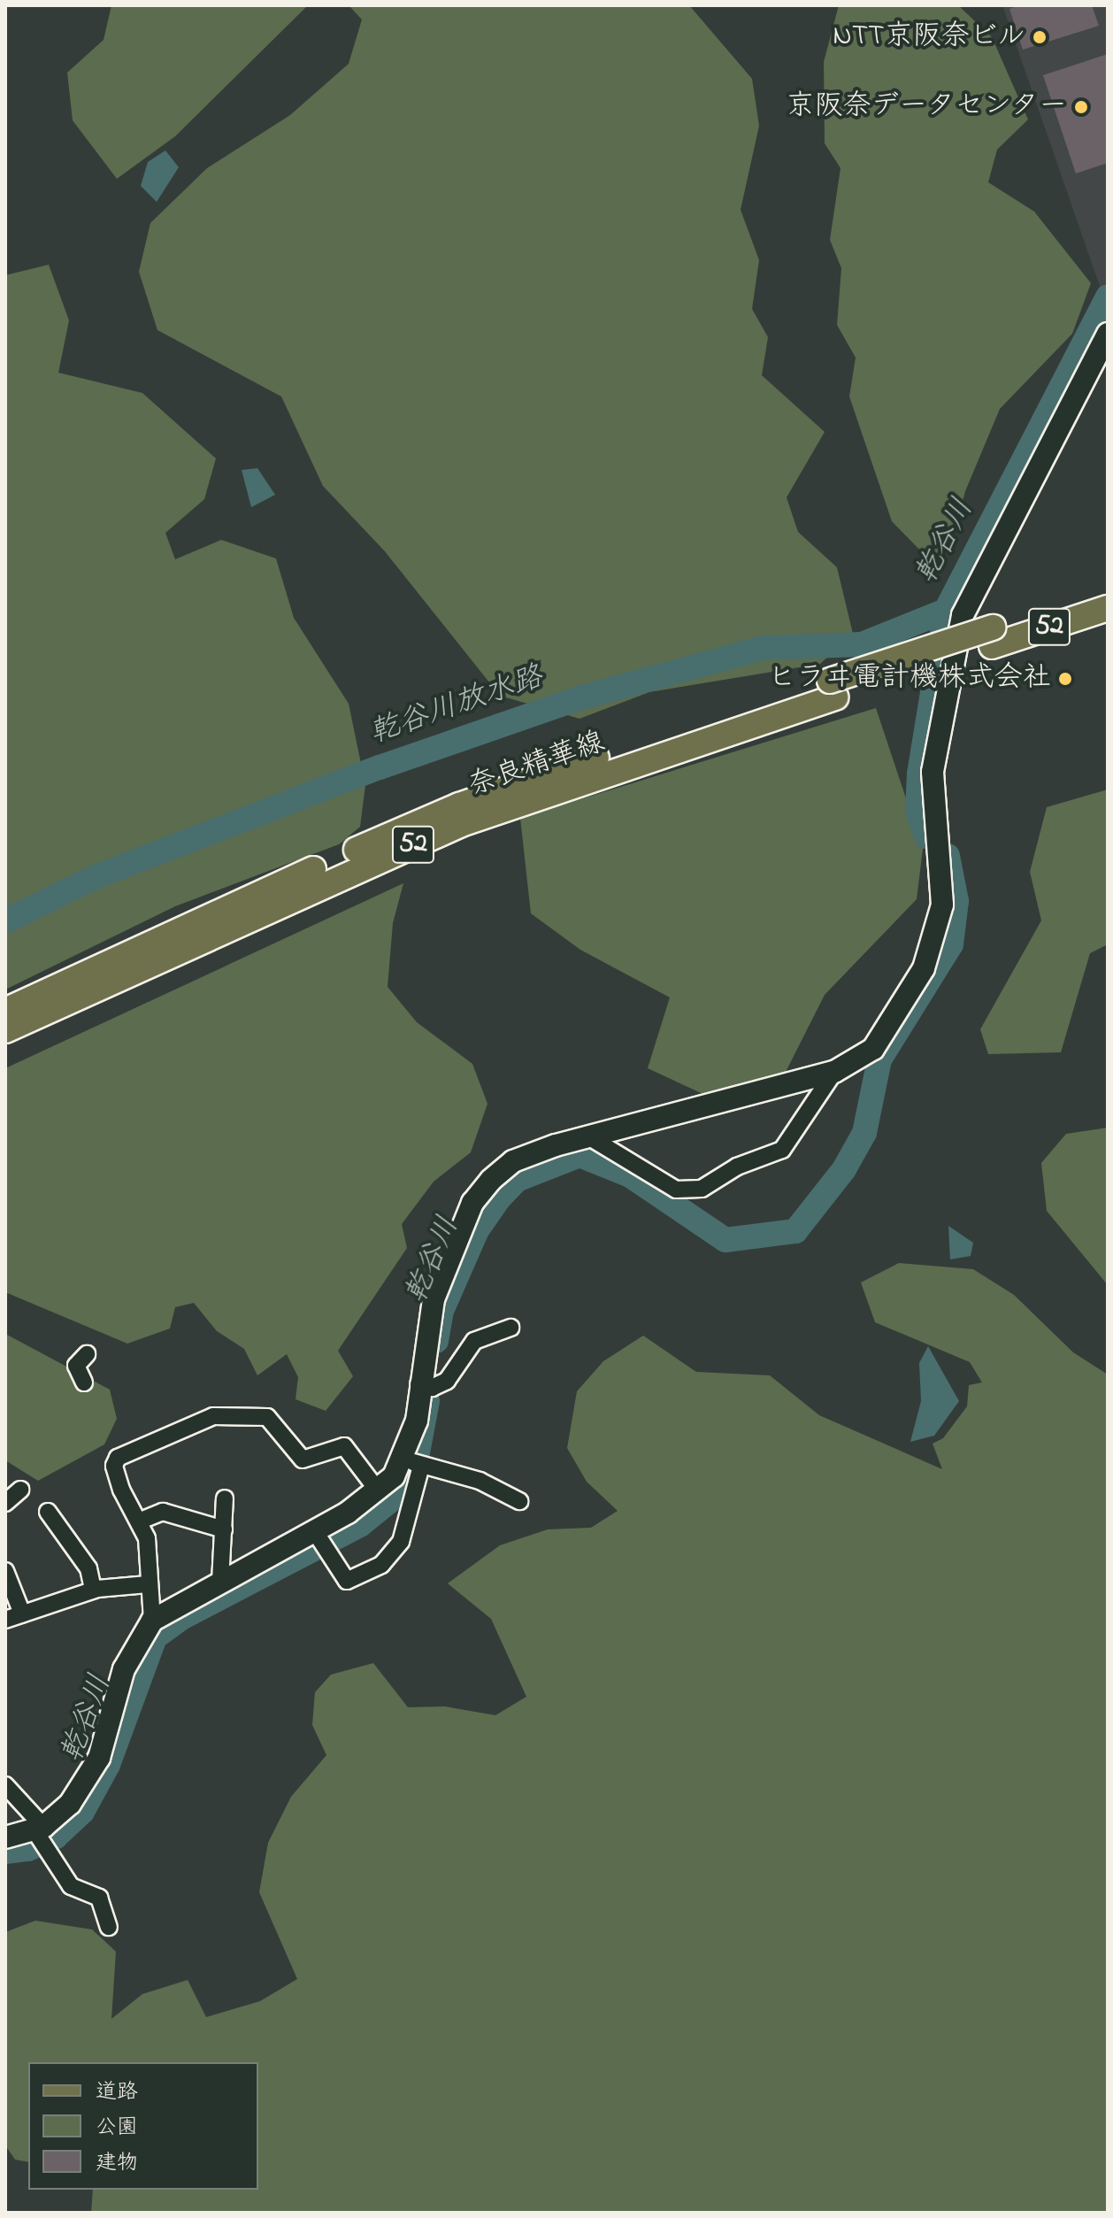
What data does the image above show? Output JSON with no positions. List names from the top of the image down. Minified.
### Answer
{"streets":{"main road":["52","奈良精華線"]},"water":["乾谷川","乾谷川放水路"],"places":["NTT京阪奈ビル","京阪奈データセンター","ヒラヰ電計機株式会社"],"legend":["道路","公園","建物"]}
